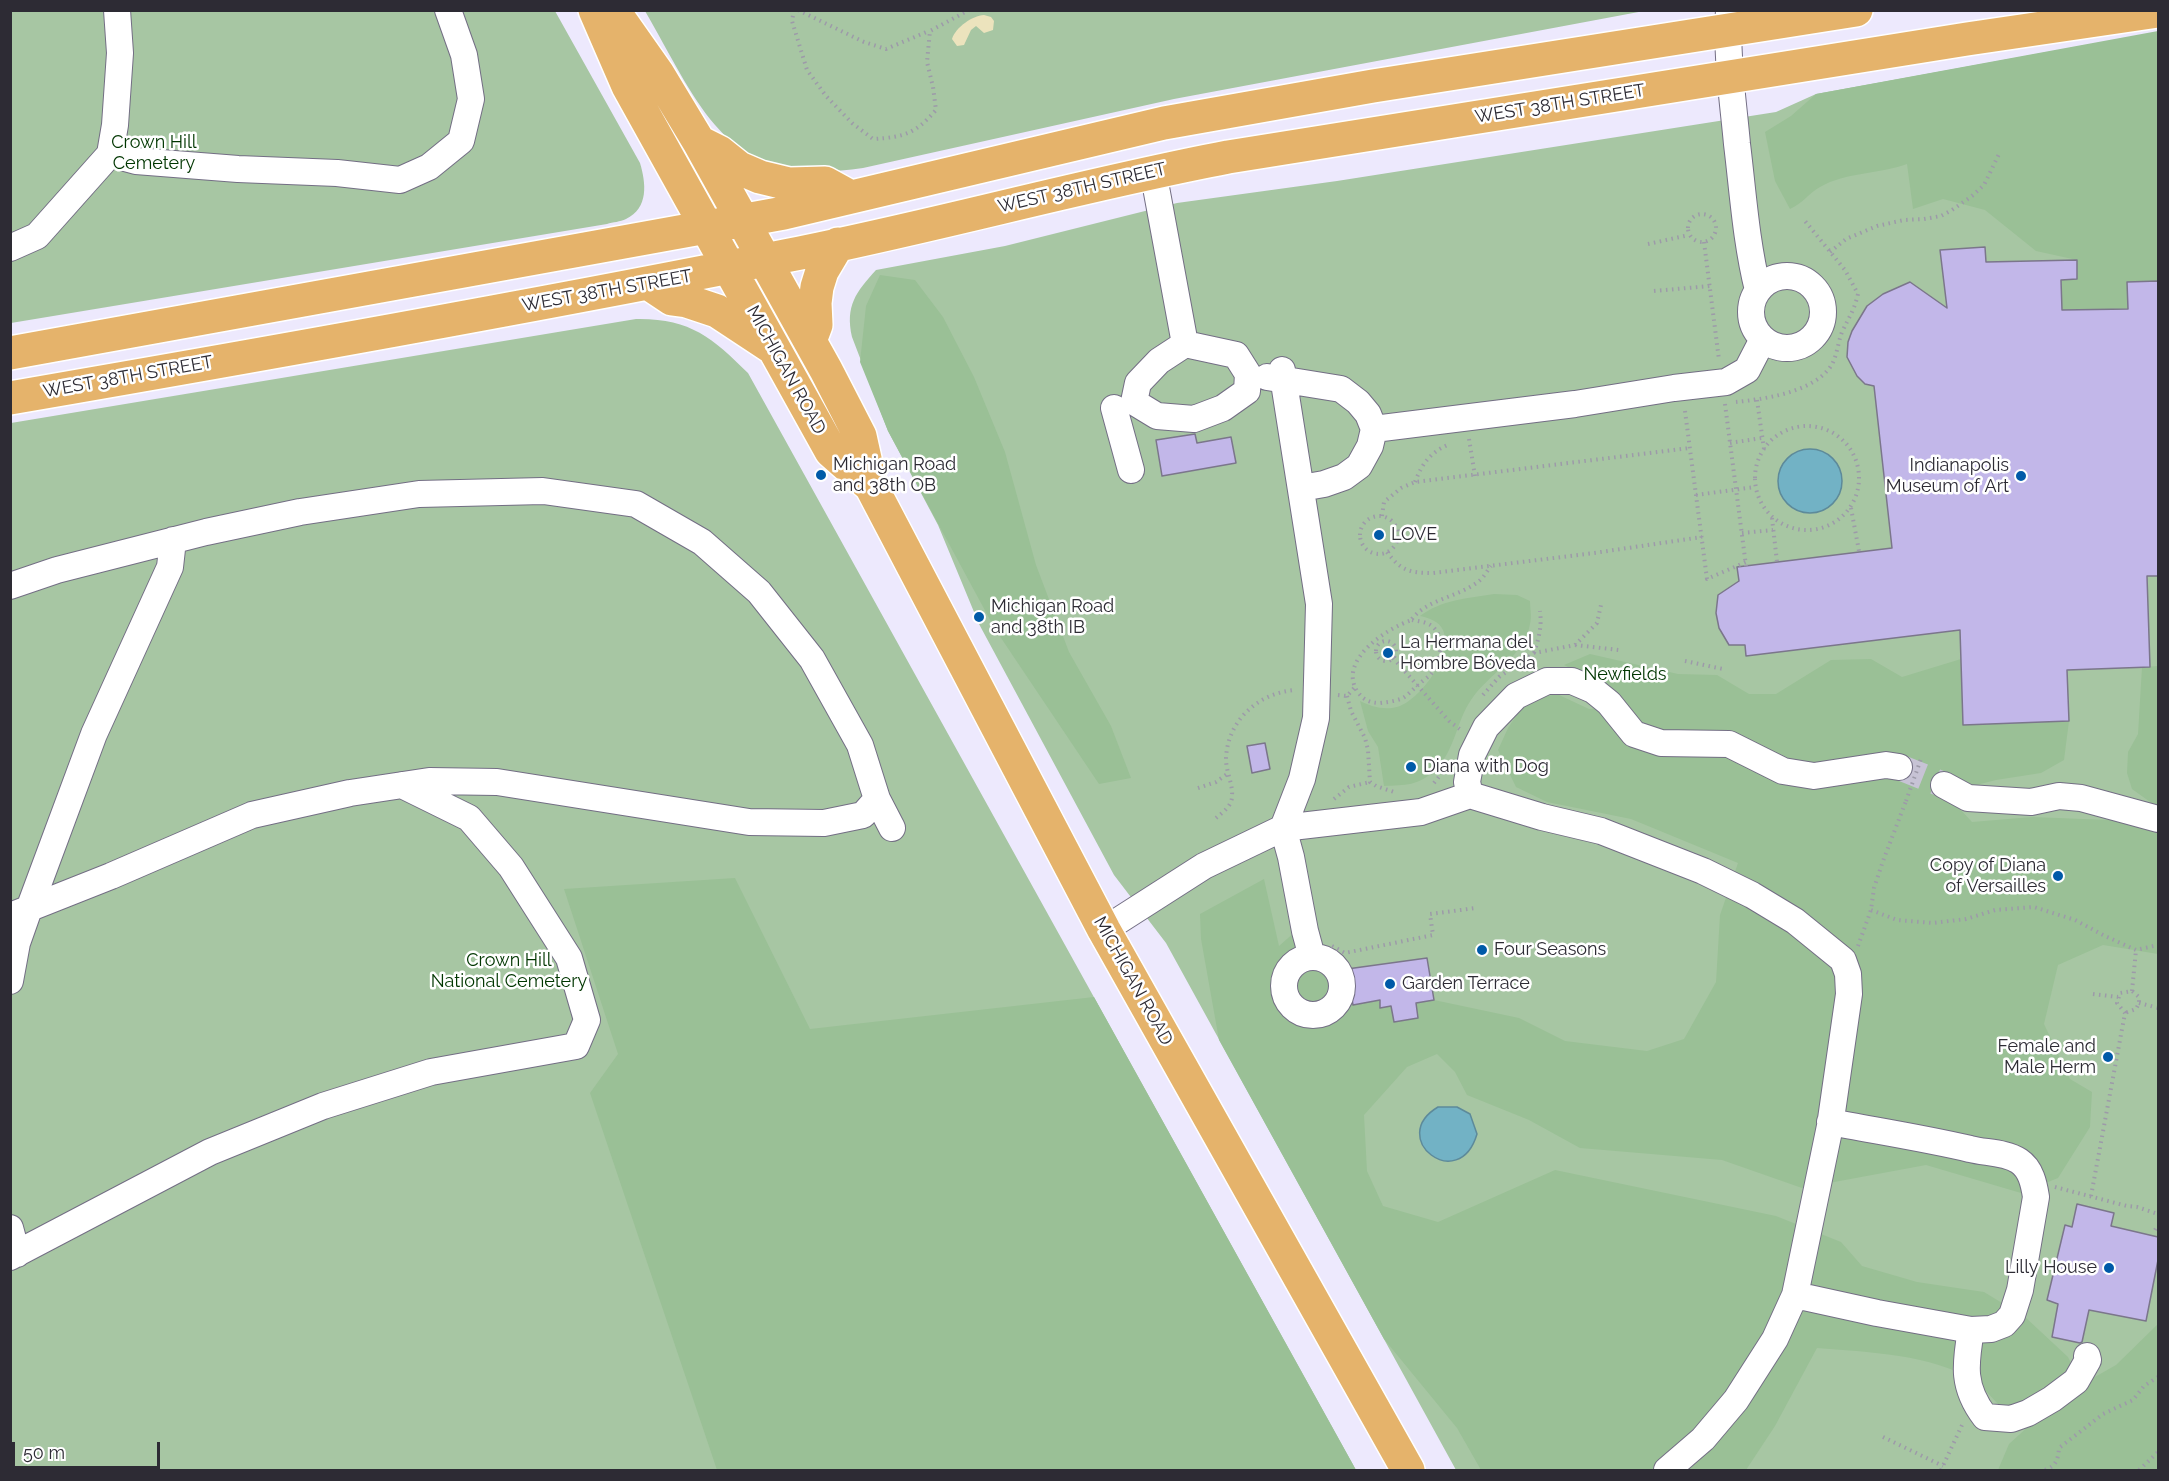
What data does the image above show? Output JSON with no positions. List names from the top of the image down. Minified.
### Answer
{"streets":{"main road":["WEST 38TH STREET","MICHIGAN ROAD"]},"crossings":[["WEST 38TH STREET","MICHIGAN ROAD"]],"parks":["Crown Hill Cemetery","Newfields","Crown Hill National Cemetery"],"places":["Michigan Road and 38th OB","Indianapolis Museum of Art","LOVE","Michigan Road and 38th IB","La Hermana del Hombre Bóveda","Diana with Dog","Copy of Diana of Versailles","Four Seasons","Garden Terrace","Female and Male Herm","Lilly House"],"scale_bar":"50 m"}
